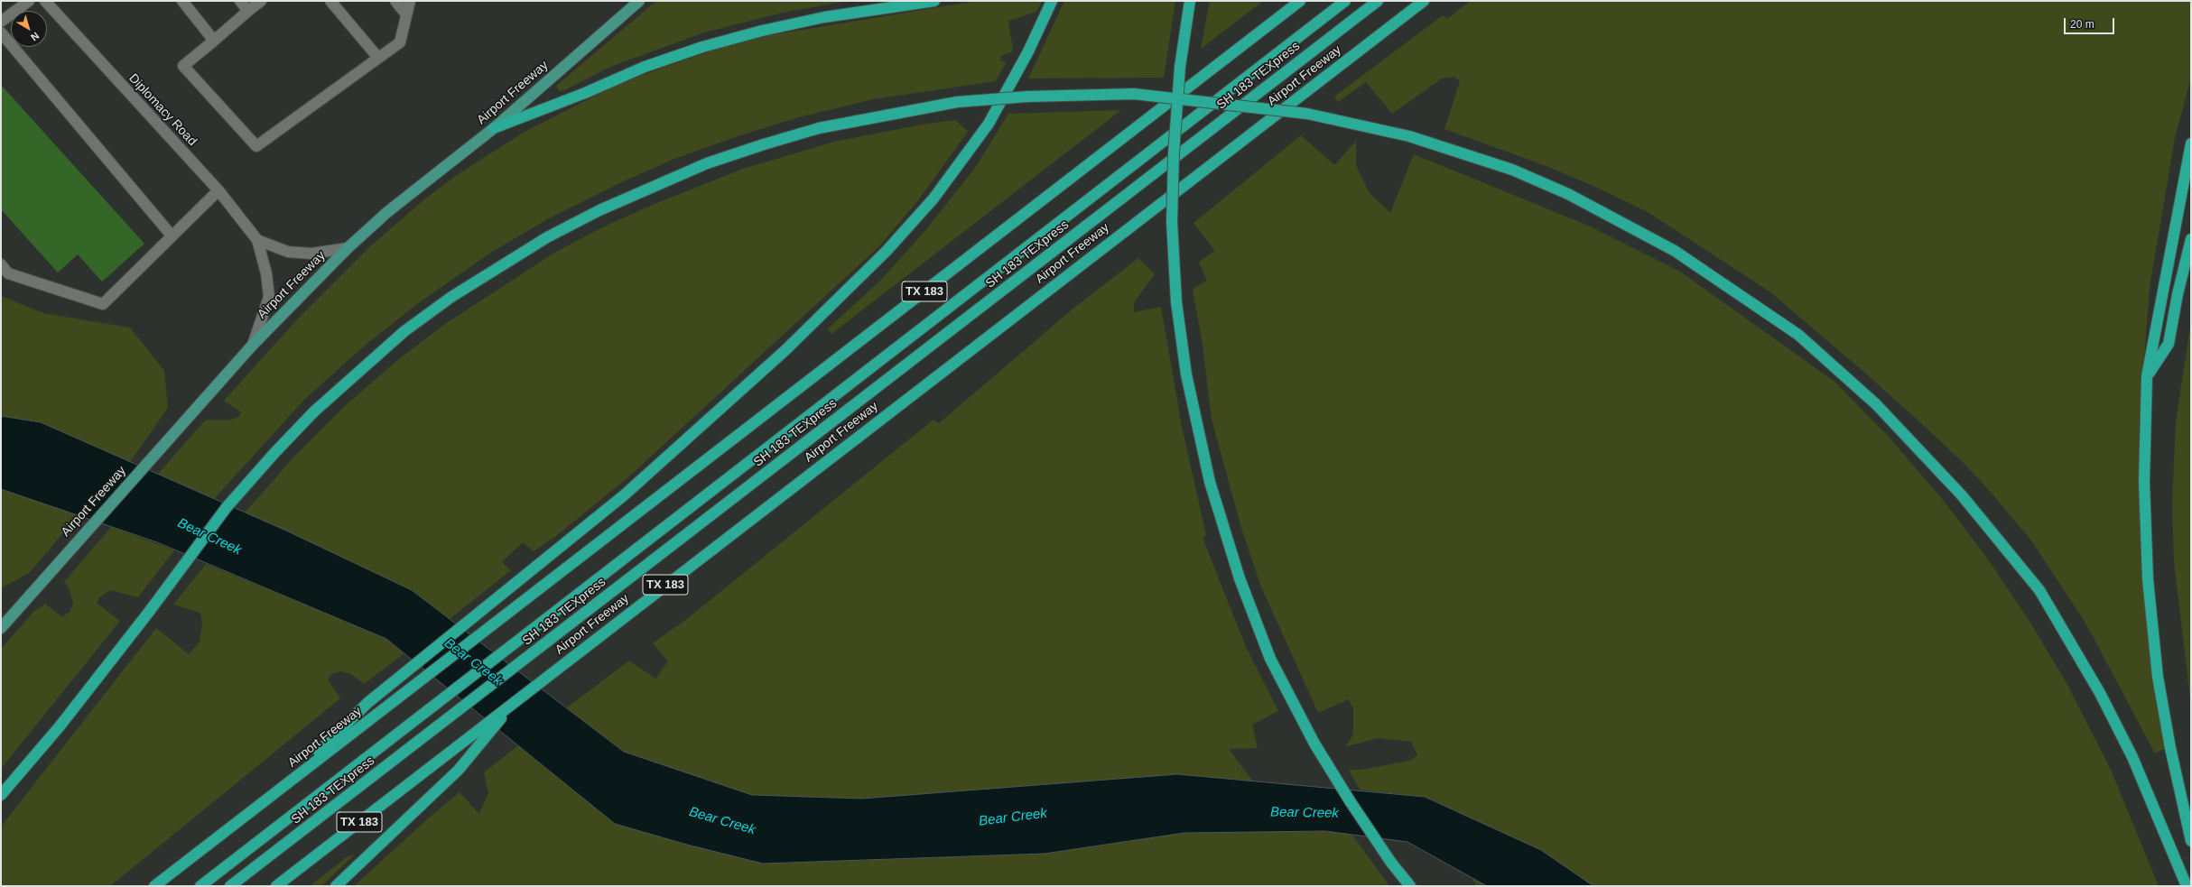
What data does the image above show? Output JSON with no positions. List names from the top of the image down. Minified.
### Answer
{"streets":{"highway":["SH 183 TEXpress","Airport Freeway","TX 183"],"street":["Diplomacy Road"]},"crossings":[["Airport Freeway","Diplomacy Road"]],"water":["Bear Creek"],"scale_bar":"20 m","north":"bottom right"}
